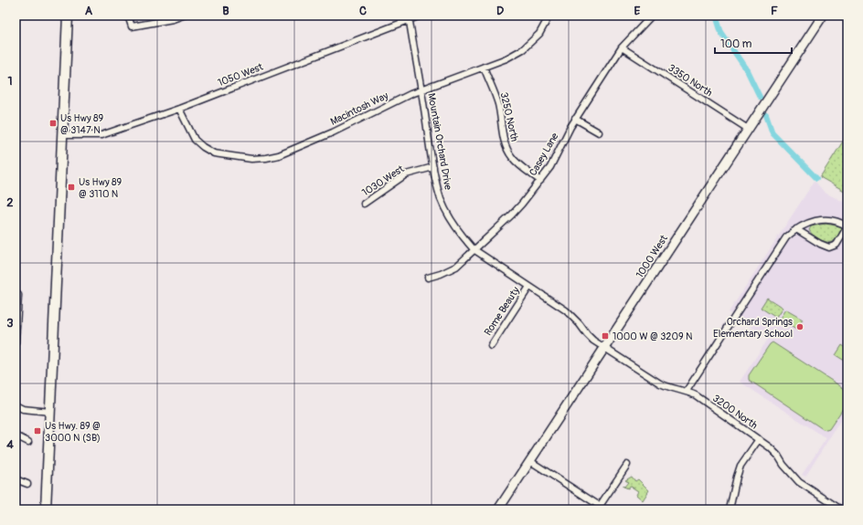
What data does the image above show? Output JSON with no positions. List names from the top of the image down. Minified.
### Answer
{"streets":{"street":["1050 West","3350 North","Macintosh Way","3250 North","Mountain Orchard Drive","Casey Lane","1030 West","1000 West","Rome Beauty","3200 North"]},"crossings":[["1050 West","Macintosh Way"],["1050 West","Mountain Orchard Drive"],["3350 North","Casey Lane"],["3350 North","1000 West"],["Macintosh Way","3250 North"],["Macintosh Way","Mountain Orchard Drive"],["3250 North","Casey Lane"],["Mountain Orchard Drive","Casey Lane"],["Mountain Orchard Drive","1030 West"],["Mountain Orchard Drive","1000 West"],["Mountain Orchard Drive","Rome Beauty"],["Mountain Orchard Drive","3200 North"],["1000 West","3200 North"]],"places":{"transit":["Us Hwy 89 @ 3147 N","Us Hwy 89 @ 3110 N","1000 W @ 3209 N","Us Hwy. 89 @ 3000 N (SB)"],"other":["Orchard Springs Elementary School"]},"scale_bar":"100 m","grid":{"columns":["A","B","C","D","E","F"],"rows":["1","2","3","4"]}}
